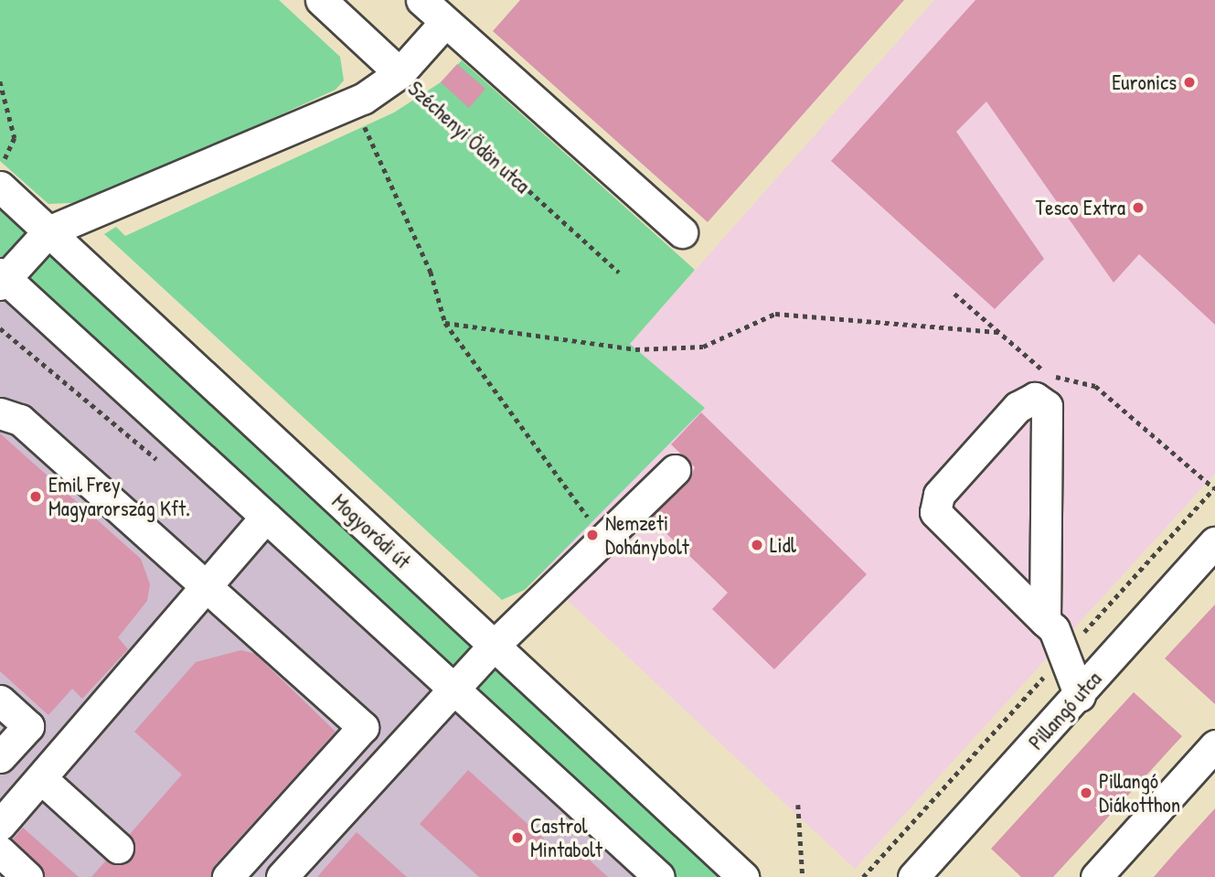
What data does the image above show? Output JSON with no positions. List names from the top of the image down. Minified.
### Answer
{"streets":{"street":["Széchenyi Ödön utca","Mogyoródi út","Pillangó utca"]},"places":["Euronics","Tesco Extra","Emil Frey Magyarország Kft.","Nemzeti Dohánybolt","Lidl","Pillangó Diákotthon","Castrol Mintabolt"]}
